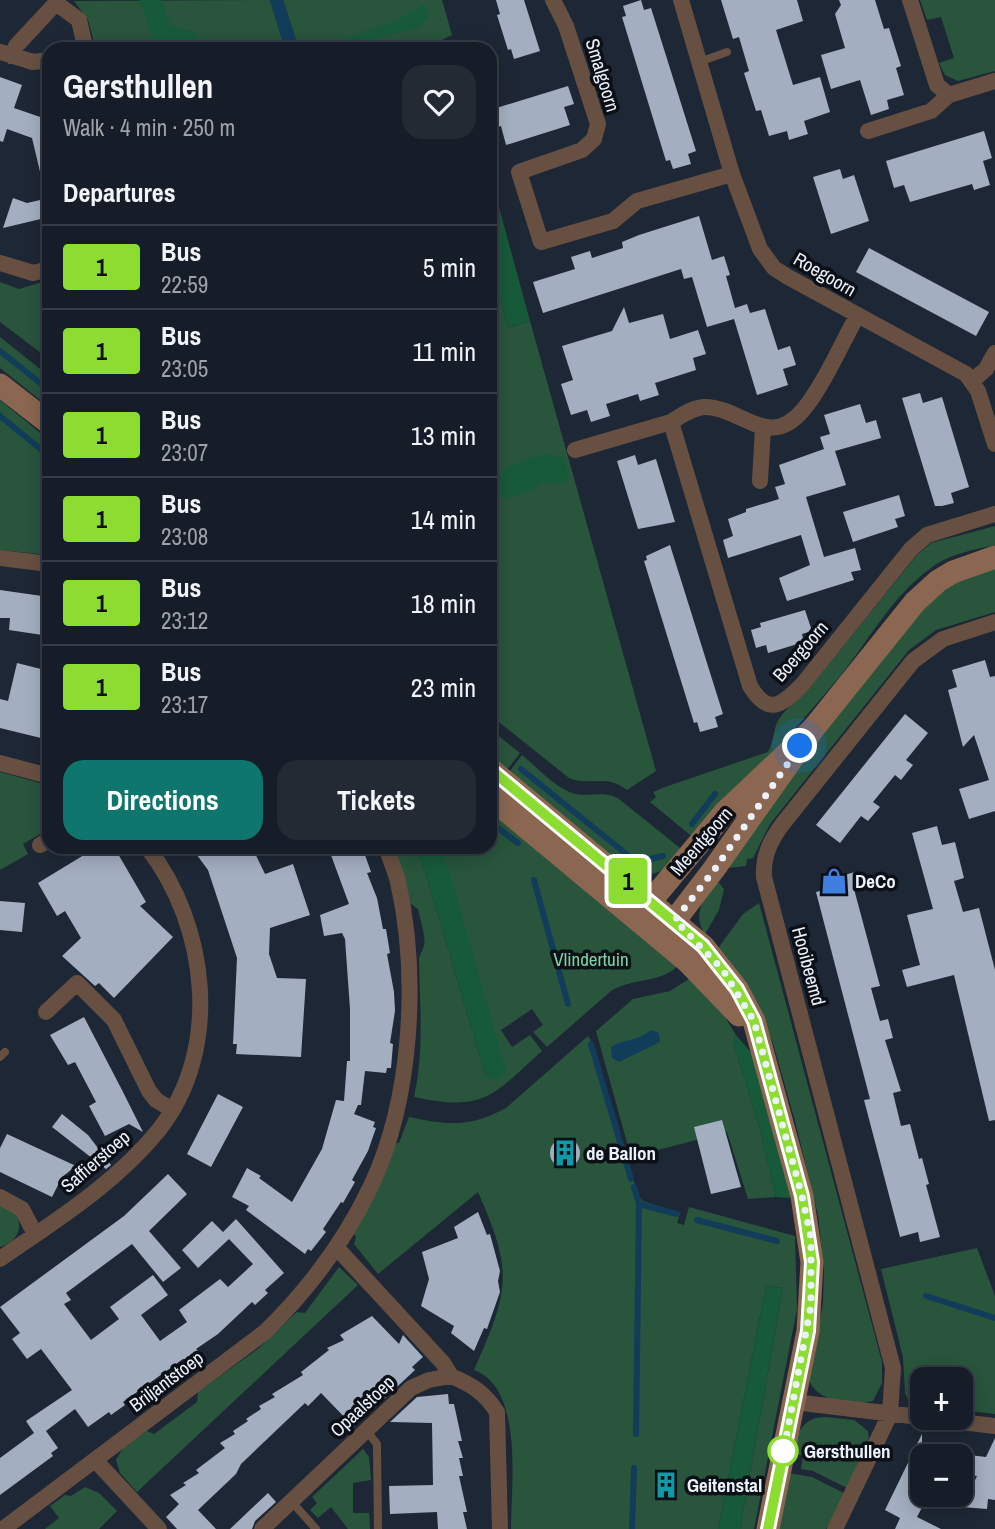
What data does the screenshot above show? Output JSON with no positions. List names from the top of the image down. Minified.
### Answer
{"streets":{"street":["Smalgoorn","Roegoorn","Boergoorn","Meentgoorn","Hooibeemd","Saffierstoep","Briljantstoep","Opaalstoep"]},"crossings":[["Smalgoorn","Roegoorn"]],"parks":["Vlindertuin"],"places":{"shop":["DeCo"],"building":["de Ballon","Geitenstal"],"other":["Gersthullen"]},"lines":["bus line 1"],"page":{"on_map":"1","heading":[["Gersthullen","Walk · 4 min · 250 m"],"Departures"],"list":[{"mark":"1","name":"Bus","note":"22:59","value":"5 min"},{"mark":"1","name":"Bus","note":"23:05","value":"11 min"},{"mark":"1","name":"Bus","note":"23:07","value":"13 min"},{"mark":"1","name":"Bus","note":"23:08","value":"14 min"},{"mark":"1","name":"Bus","note":"23:12","value":"18 min"},{"mark":"1","name":"Bus","note":"23:17","value":"23 min"}],"buttons":["Directions","Tickets"],"map_buttons":["+","−"]}}
